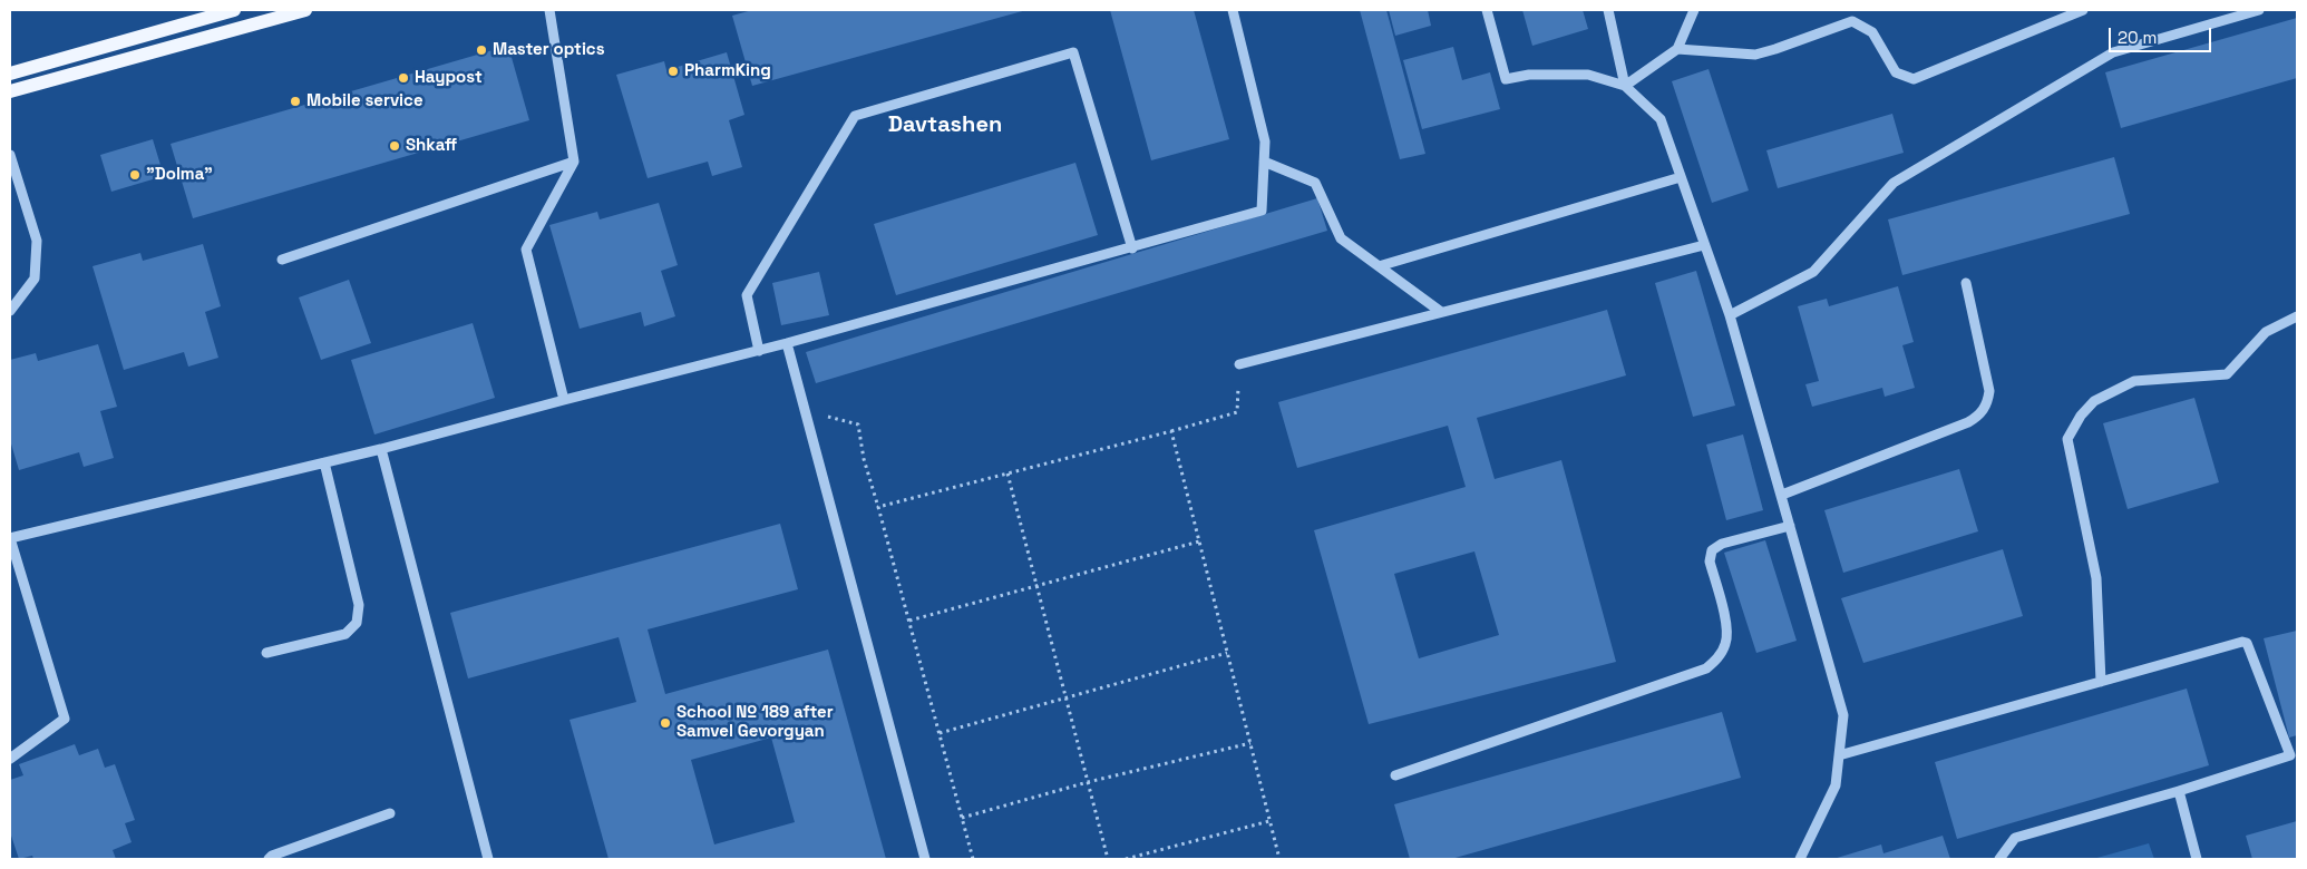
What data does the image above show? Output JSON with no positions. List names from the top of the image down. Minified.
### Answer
{"districts":["Davtashen"],"places":["Master optics","PharmKing","Haypost","Mobile service","Shkaff","\"Dolma\"","School № 189 after Samvel Gevorgyan"],"scale_bar":"20 m"}
